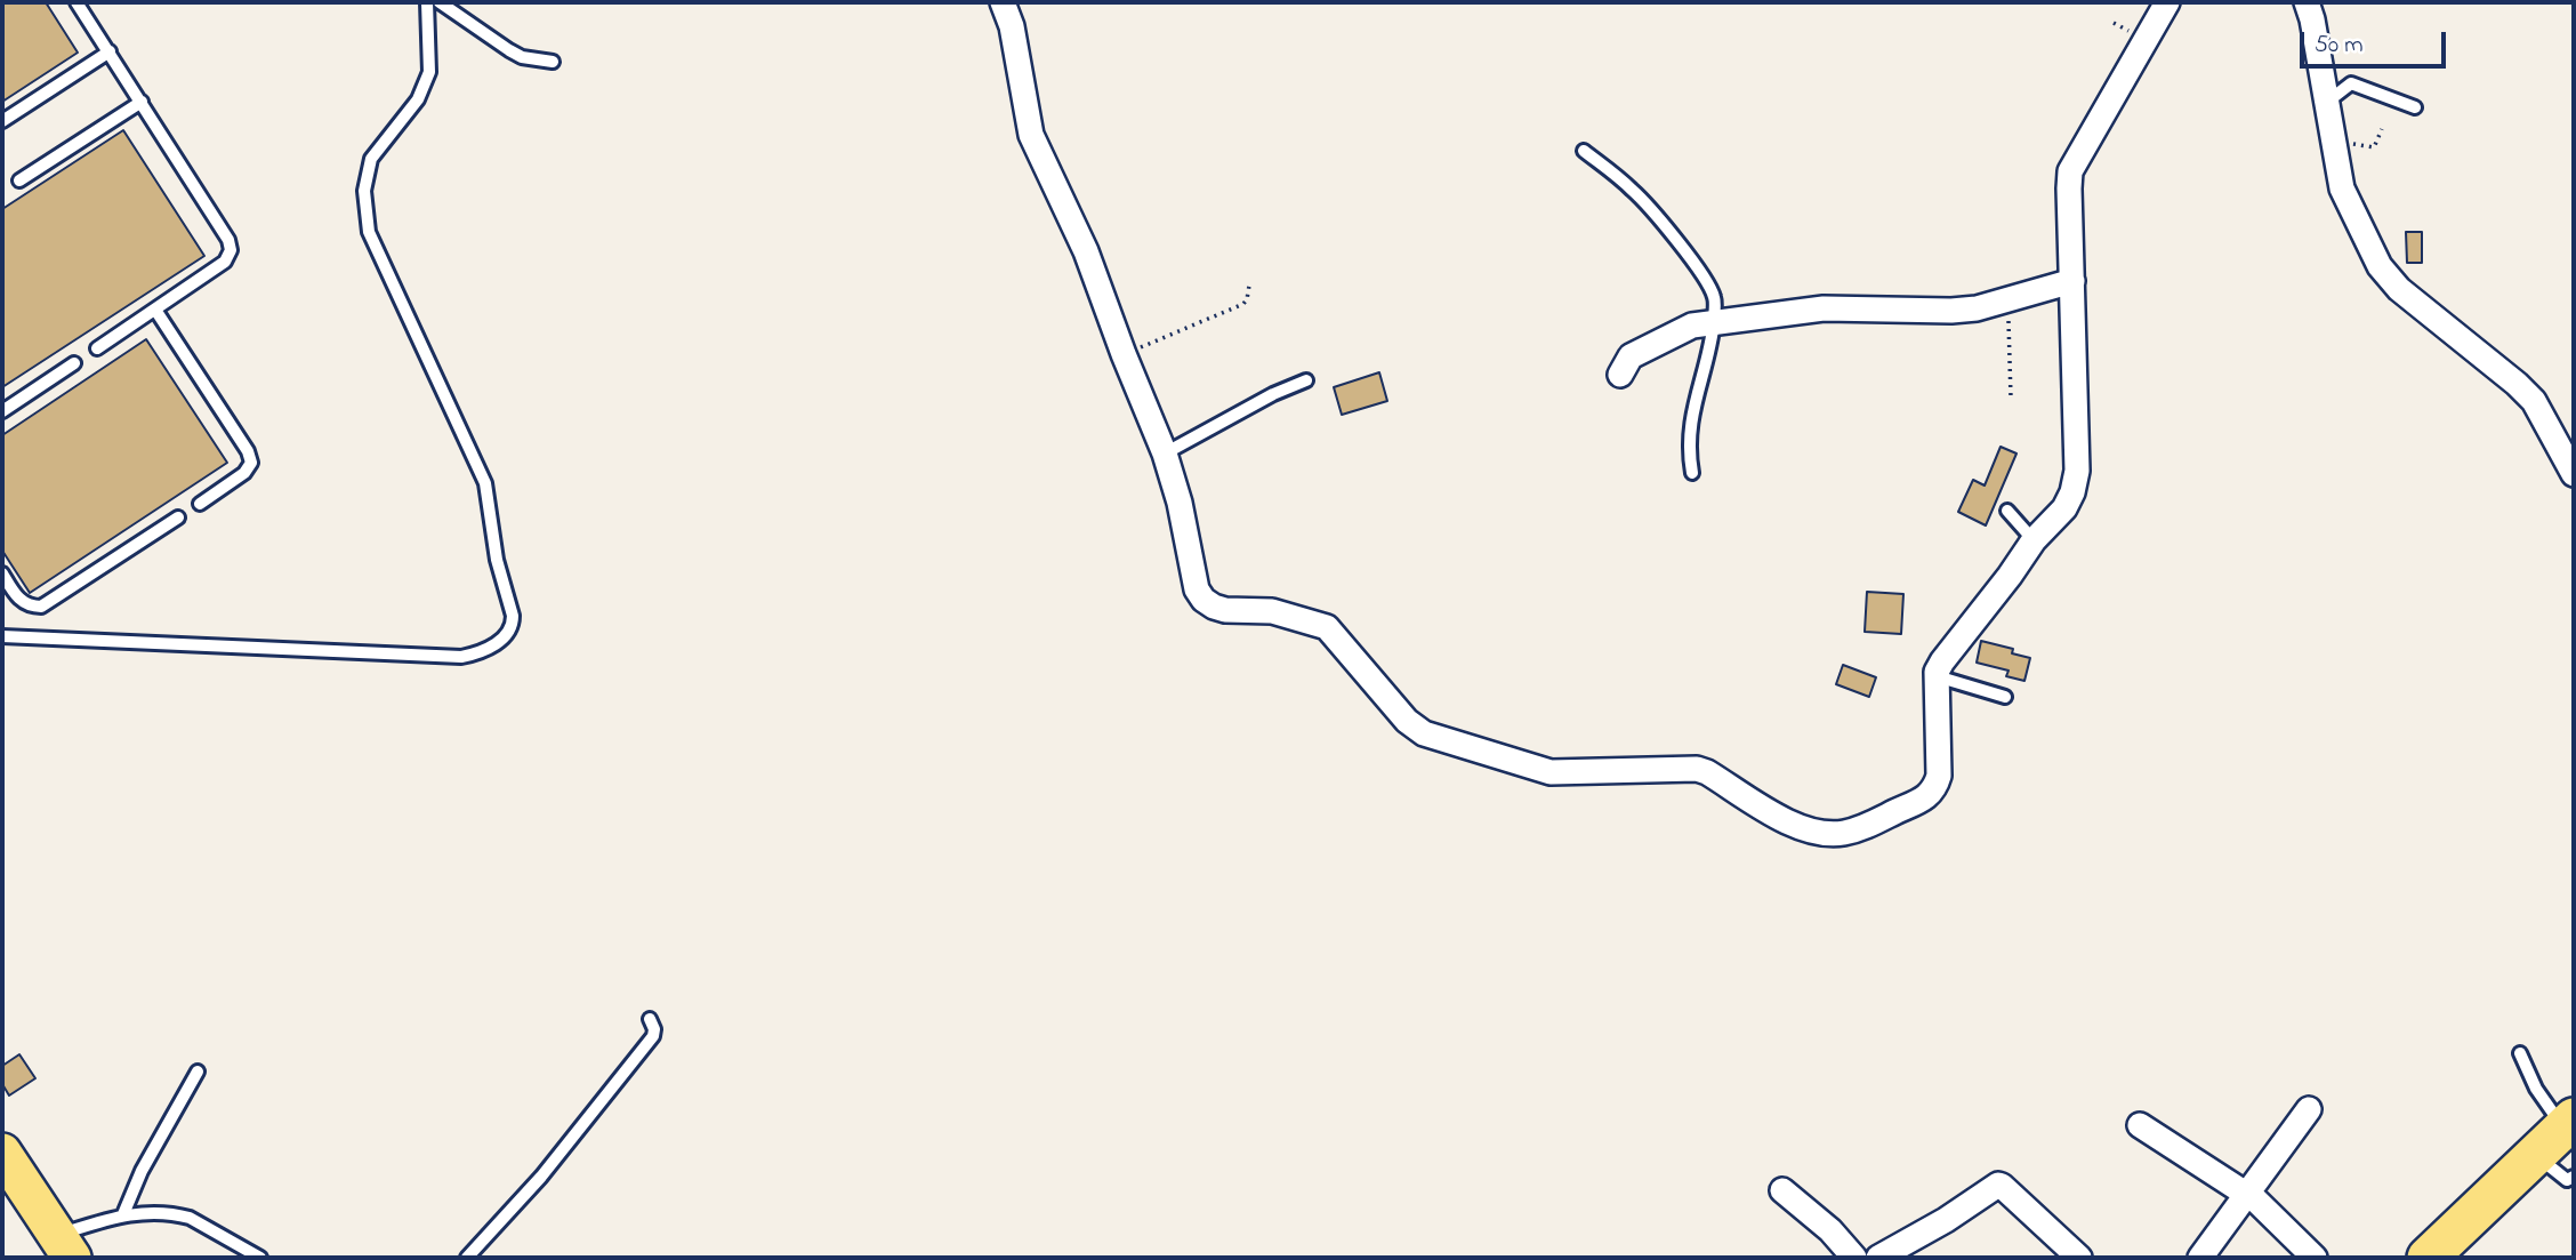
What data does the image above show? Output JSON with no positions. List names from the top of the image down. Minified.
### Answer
{"scale_bar":"50 m"}
